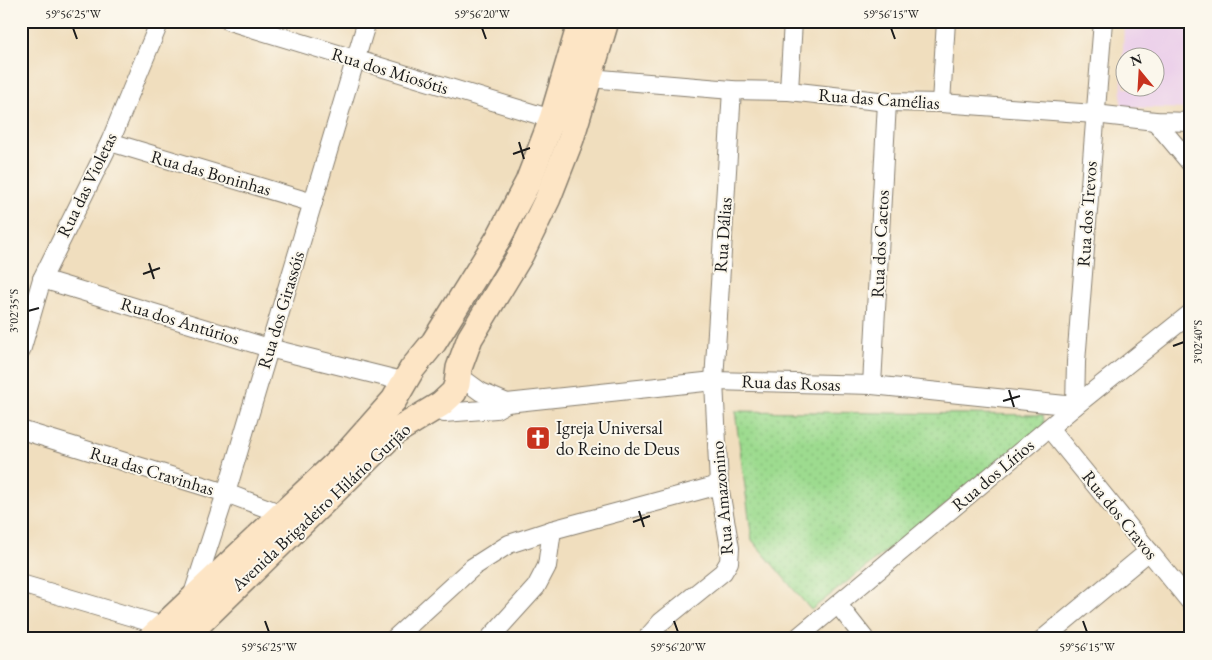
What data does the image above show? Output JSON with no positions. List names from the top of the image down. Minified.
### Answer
{"streets":{"street":["Rua dos Miosótis","Rua das Camélias","Rua das Boninhas","Rua das Violetas","Rua dos Trevos","Rua Dálias","Rua dos Cactos","Rua dos Girassóis","Rua dos Antúrios","Rua das Rosas","Rua das Cravinhas","Rua dos Lírios","Rua Amazonino","Avenida Brigadeiro Hilário Gurjão","Rua dos Cravos"]},"crossings":[["Rua dos Miosótis","Rua dos Girassóis"],["Rua dos Miosótis","Avenida Brigadeiro Hilário Gurjão"],["Rua das Camélias","Rua dos Trevos"],["Rua das Camélias","Rua Dálias"],["Rua das Camélias","Rua dos Cactos"],["Rua das Camélias","Avenida Brigadeiro Hilário Gurjão"],["Rua das Boninhas","Rua das Violetas"],["Rua das Boninhas","Rua dos Girassóis"],["Rua das Violetas","Rua dos Antúrios"],["Rua dos Trevos","Rua das Rosas"],["Rua dos Trevos","Rua dos Lírios"],["Rua Dálias","Rua das Rosas"],["Rua Dálias","Rua Amazonino"],["Rua dos Cactos","Rua das Rosas"],["Rua dos Girassóis","Rua dos Antúrios"],["Rua dos Girassóis","Rua das Cravinhas"],["Rua dos Girassóis","Avenida Brigadeiro Hilário Gurjão"],["Rua dos Antúrios","Rua das Rosas"],["Rua dos Antúrios","Avenida Brigadeiro Hilário Gurjão"],["Rua das Rosas","Rua dos Lírios"],["Rua das Rosas","Rua Amazonino"],["Rua das Rosas","Avenida Brigadeiro Hilário Gurjão"],["Rua das Cravinhas","Avenida Brigadeiro Hilário Gurjão"],["Rua dos Lírios","Rua dos Cravos"]],"places":{"church":["Igreja Universal do Reino de Deus"]},"north":"top","coordinates":["59°56'25\"W","59°56'20\"W","59°56'15\"W","3°02'35\"S","3°02'40\"S"]}
